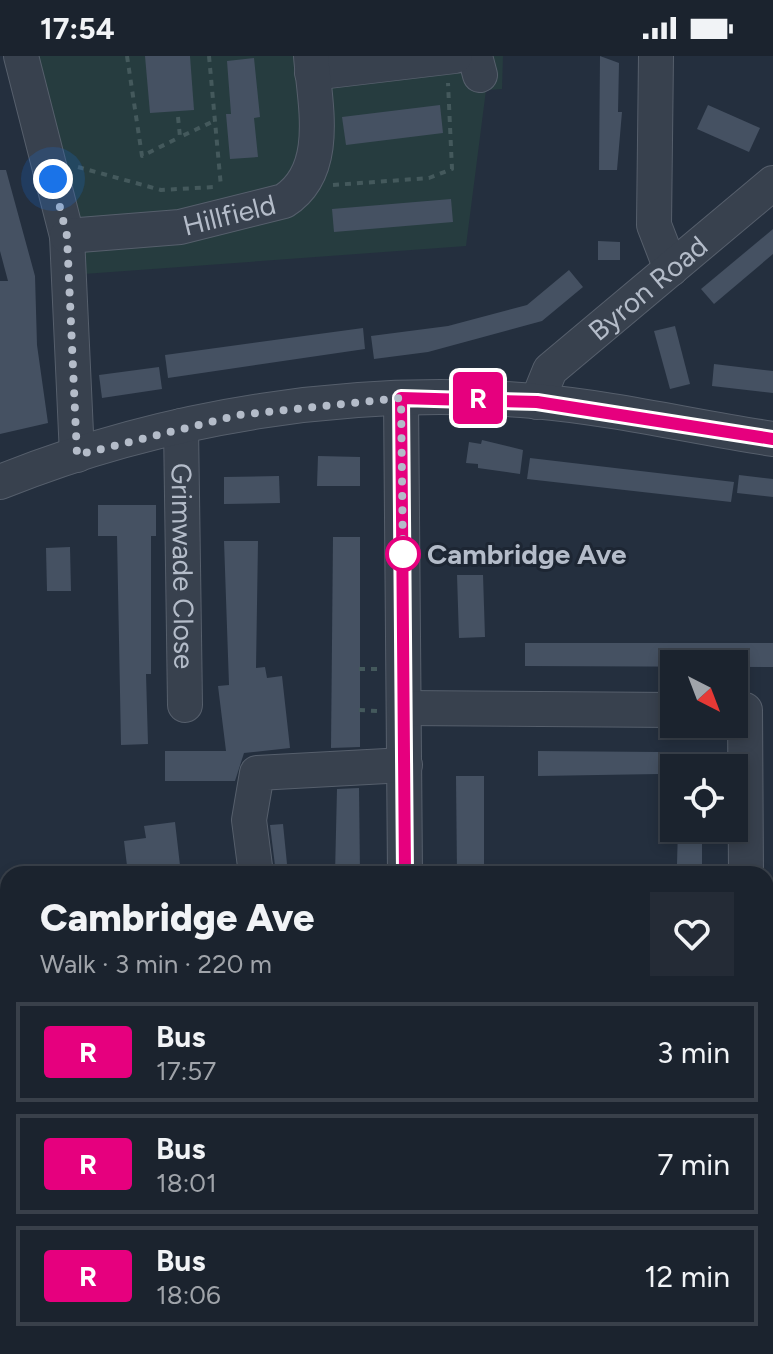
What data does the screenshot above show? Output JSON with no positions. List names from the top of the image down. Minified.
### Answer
{"streets":{"street":["Hillfield","Byron Road","Grimwade Close"]},"places":["Cambridge Ave"],"lines":["bus line R"],"north":"bottom right","page":{"status":"17:54","on_map":"R","heading":["Cambridge Ave","Walk · 3 min · 220 m"],"list":[{"mark":"R","name":"Bus","note":"17:57","value":"3 min"},{"mark":"R","name":"Bus","note":"18:01","value":"7 min"},{"mark":"R","name":"Bus","note":"18:06","value":"12 min"}]}}
